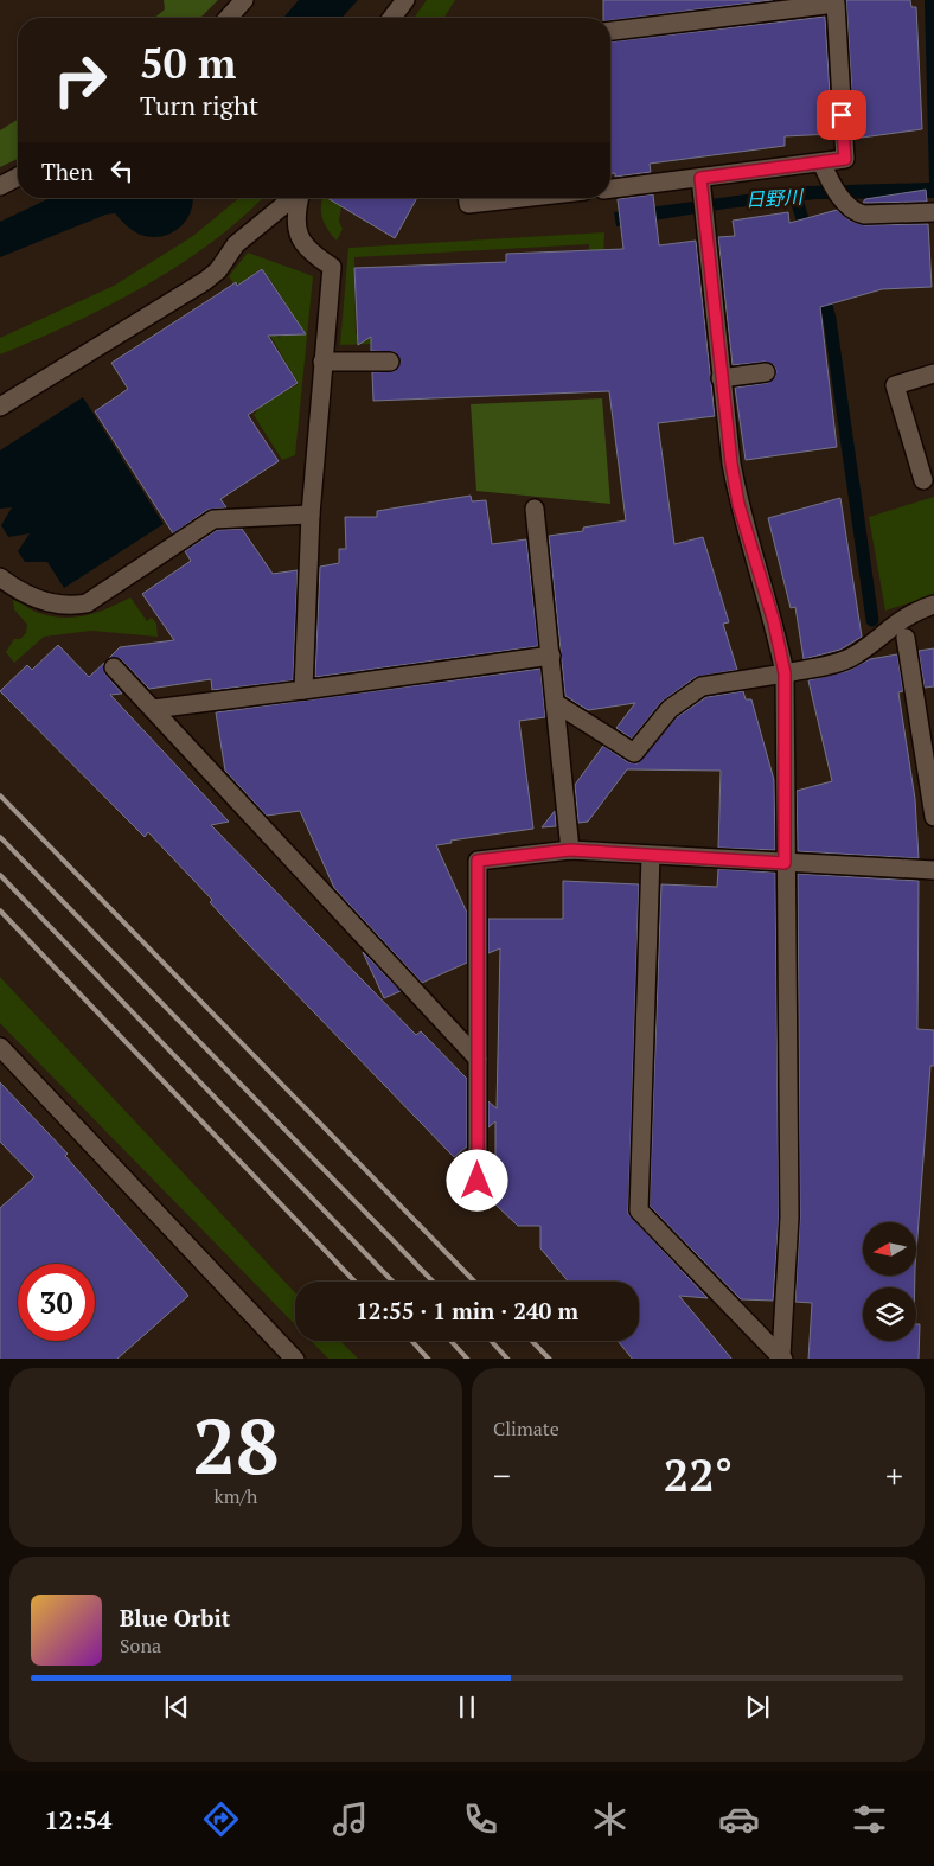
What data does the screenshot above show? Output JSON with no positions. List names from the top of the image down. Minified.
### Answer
{"water":["日野川"],"north":"left","page":{"turn":["50 m","Turn right"],"then":"Then","limit":"30","trip":"12:55 · 1 min · 240 m","tile":[["28","km/h"],"Climate"],"heat":["−","22°","+"],"song":["Blue Orbit","Sona"],"tabs":"12:54"}}
